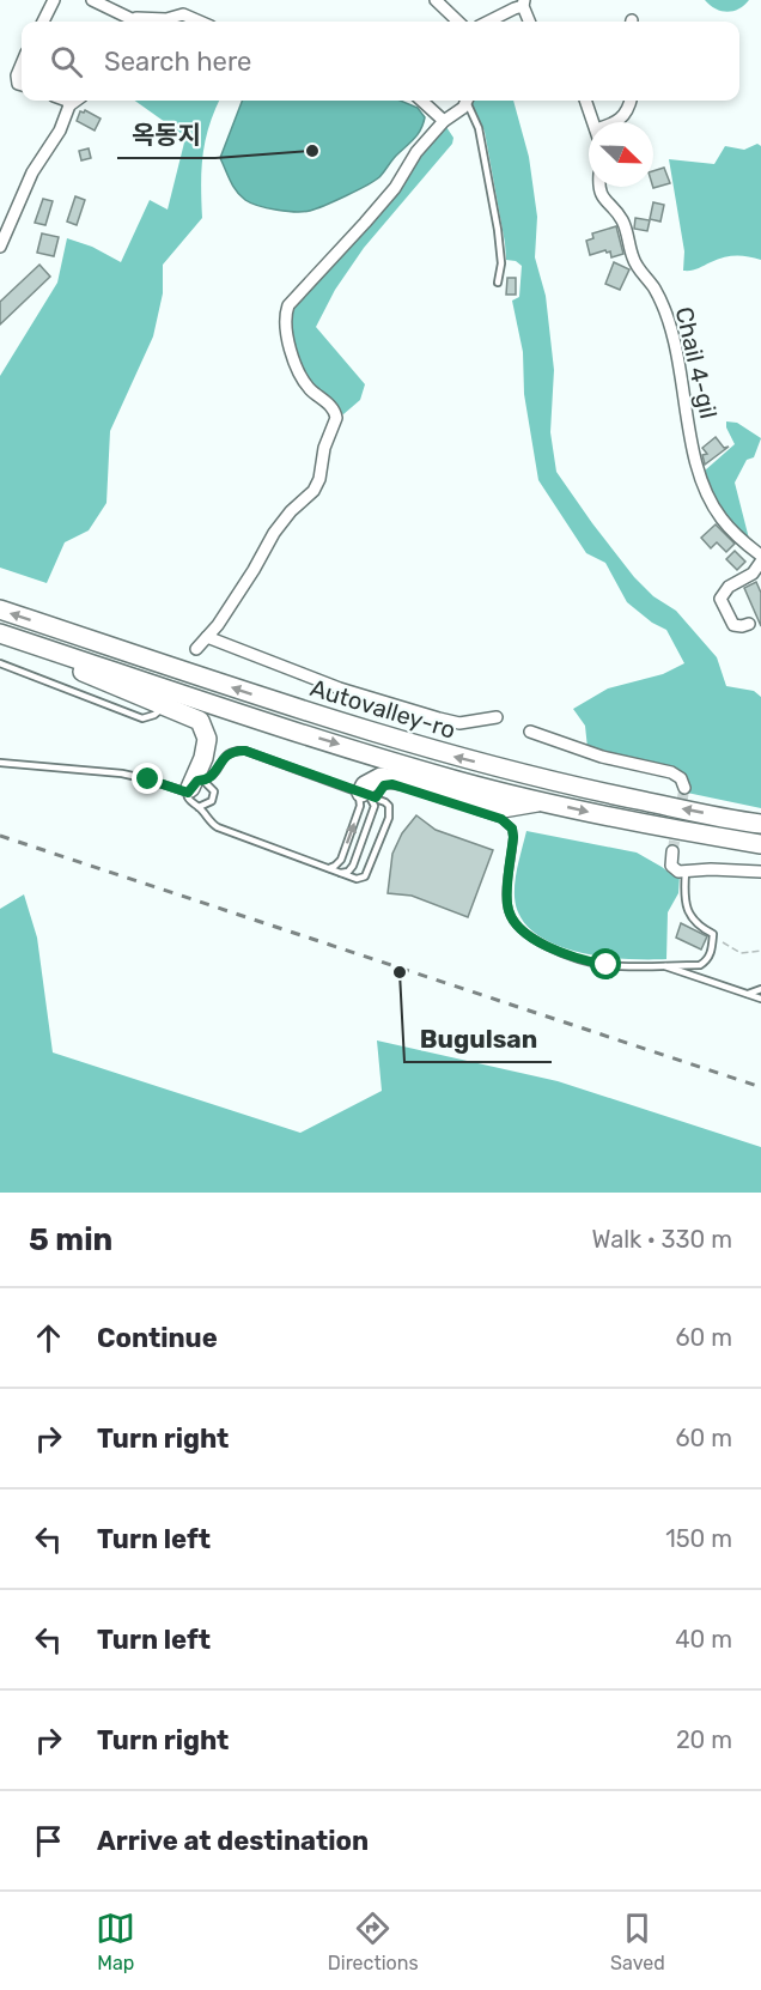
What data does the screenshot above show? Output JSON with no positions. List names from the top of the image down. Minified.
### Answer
{"streets":{"highway":["Autovalley-ro"],"street":["Chail 4-gil"]},"places":["옥동지","Bugulsan"],"north":"bottom right","page":{"search":"Search here","heading":["5 min","Walk · 330 m"],"list":[["Continue","60 m"],["Turn right","60 m"],["Turn left","150 m"],["Turn left","40 m"],["Turn right","20 m"],"Arrive at destination"],"nav":["Map","Directions","Saved"]}}
